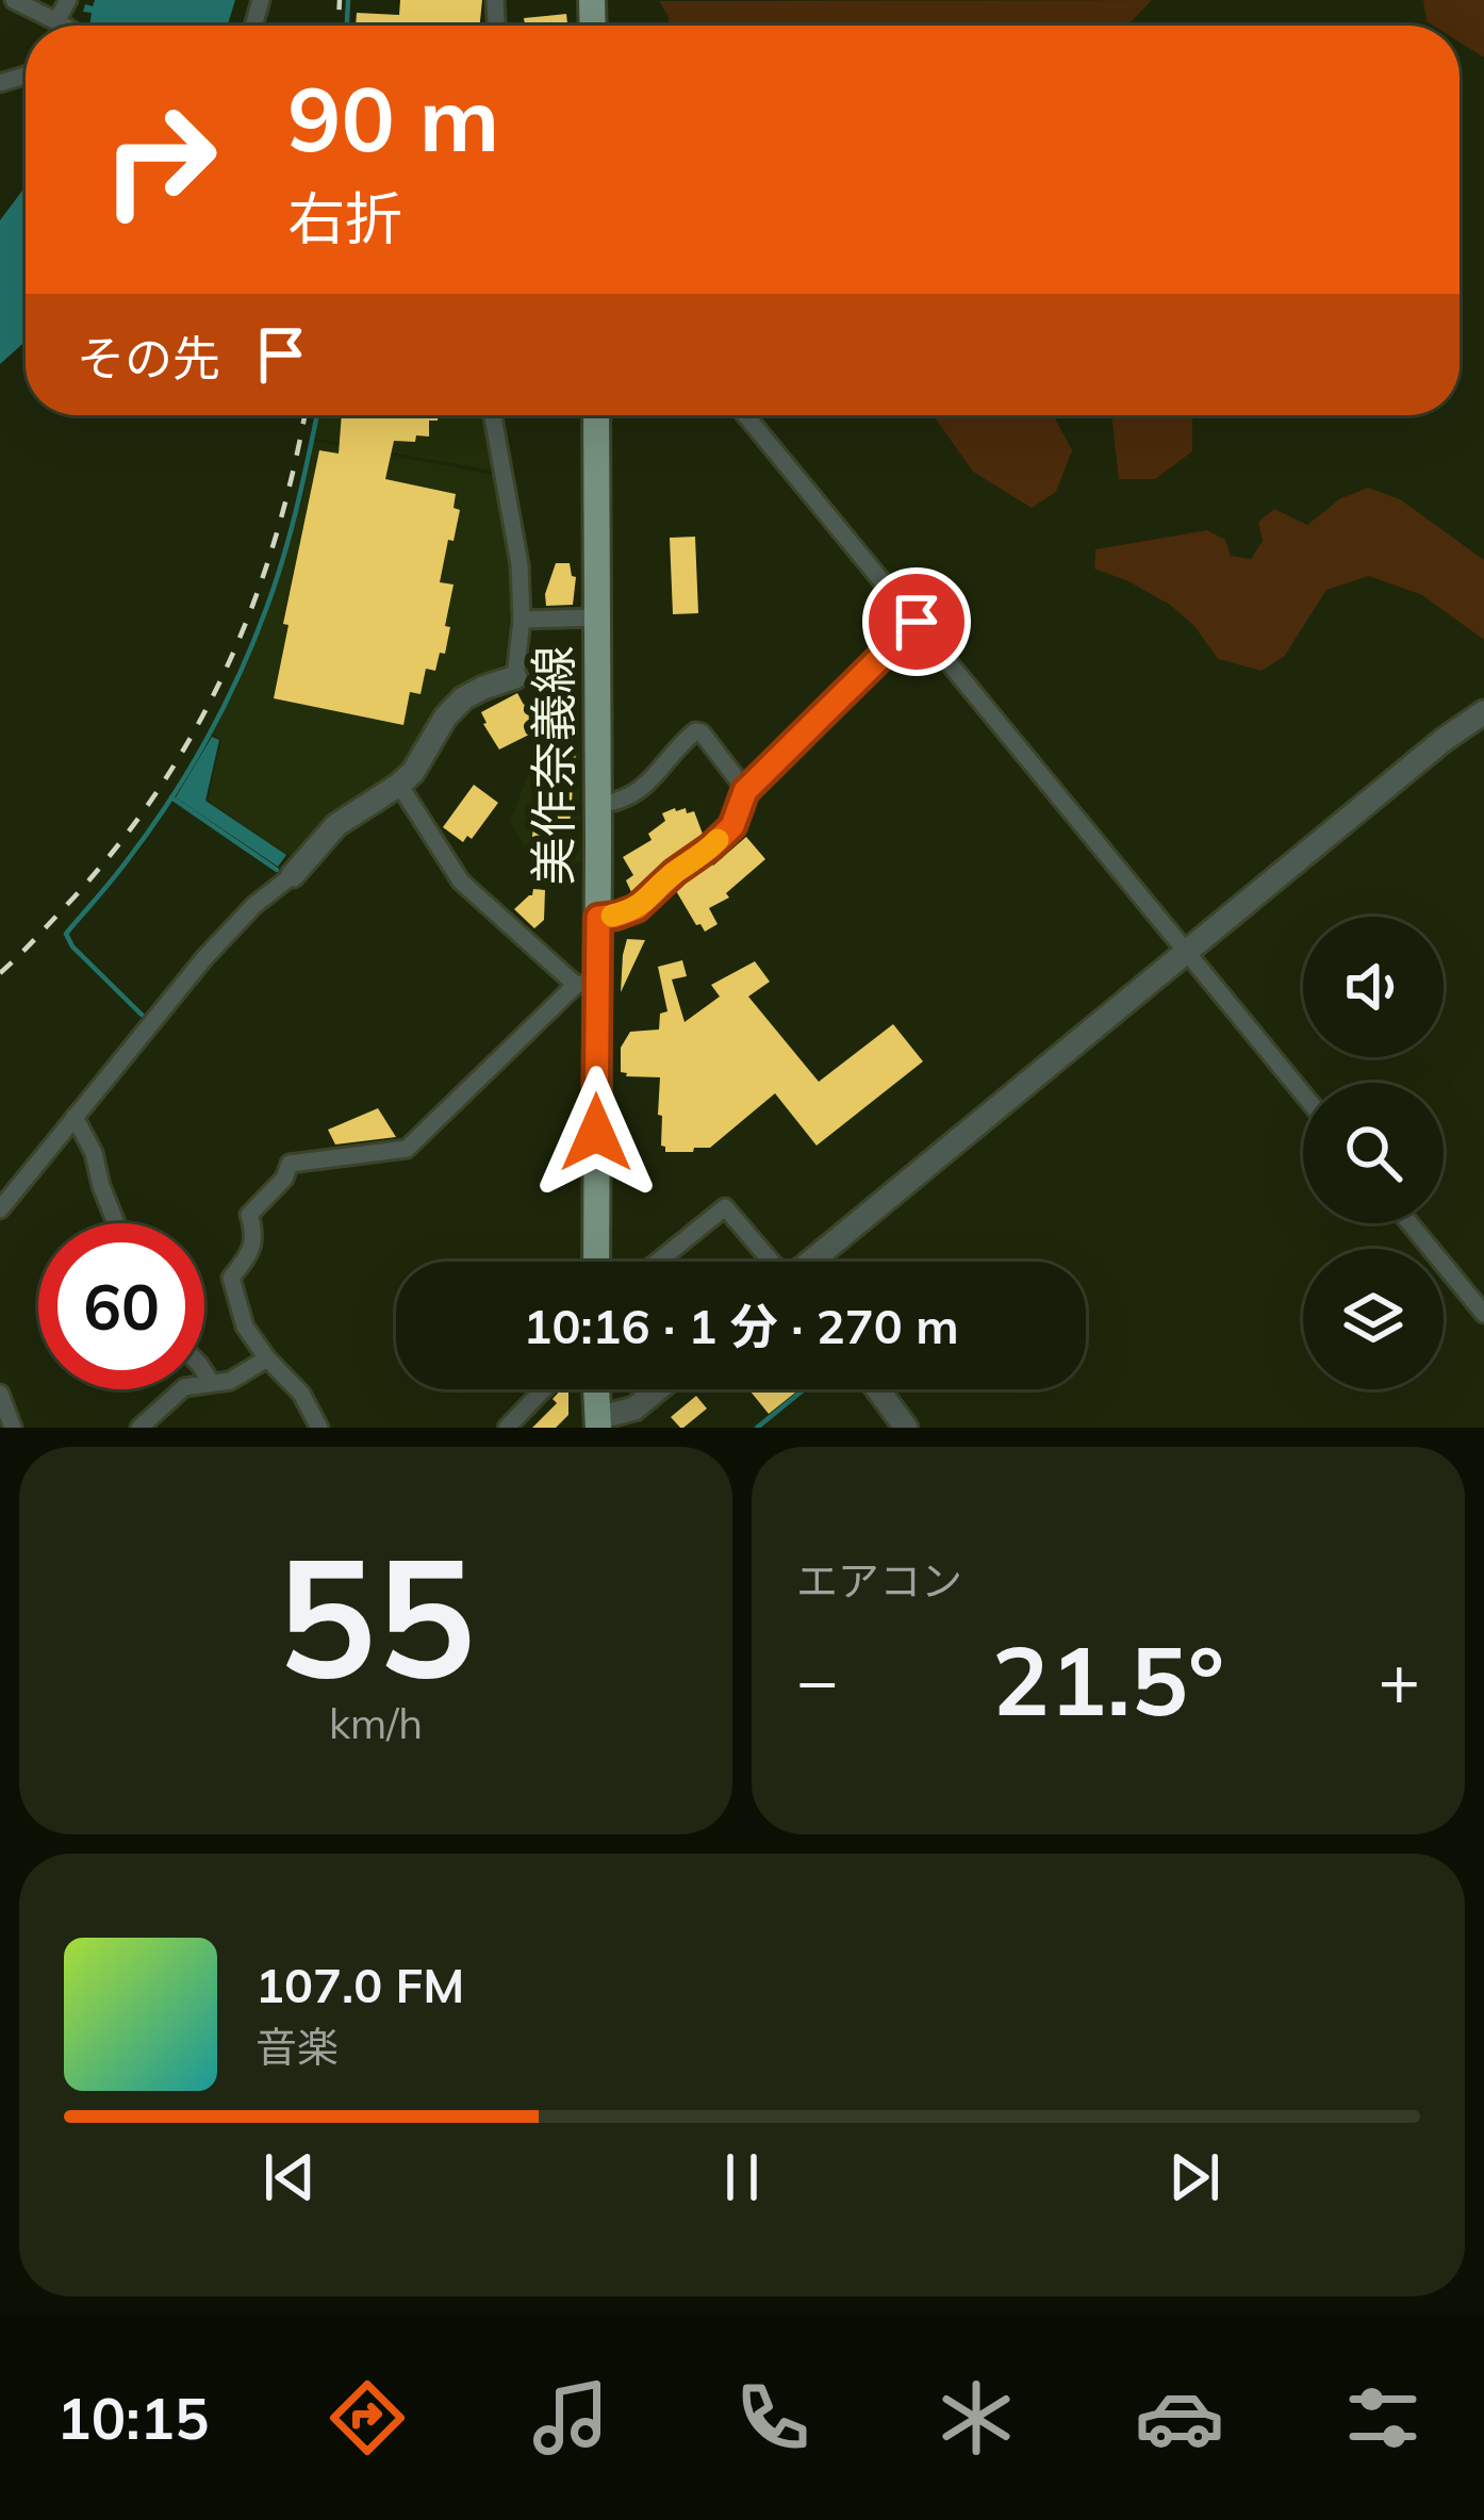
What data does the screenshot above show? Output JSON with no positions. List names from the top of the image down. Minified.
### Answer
{"streets":{"main road":["美作奈義線"]},"page":{"turn":["90 m","右折"],"then":"その先","limit":"60","trip":"10:16 · 1 分 · 270 m","tile":[["55","km/h"],"エアコン"],"heat":["−","21.5°","+"],"song":["107.0 FM","音楽"],"tabs":"10:15"}}
